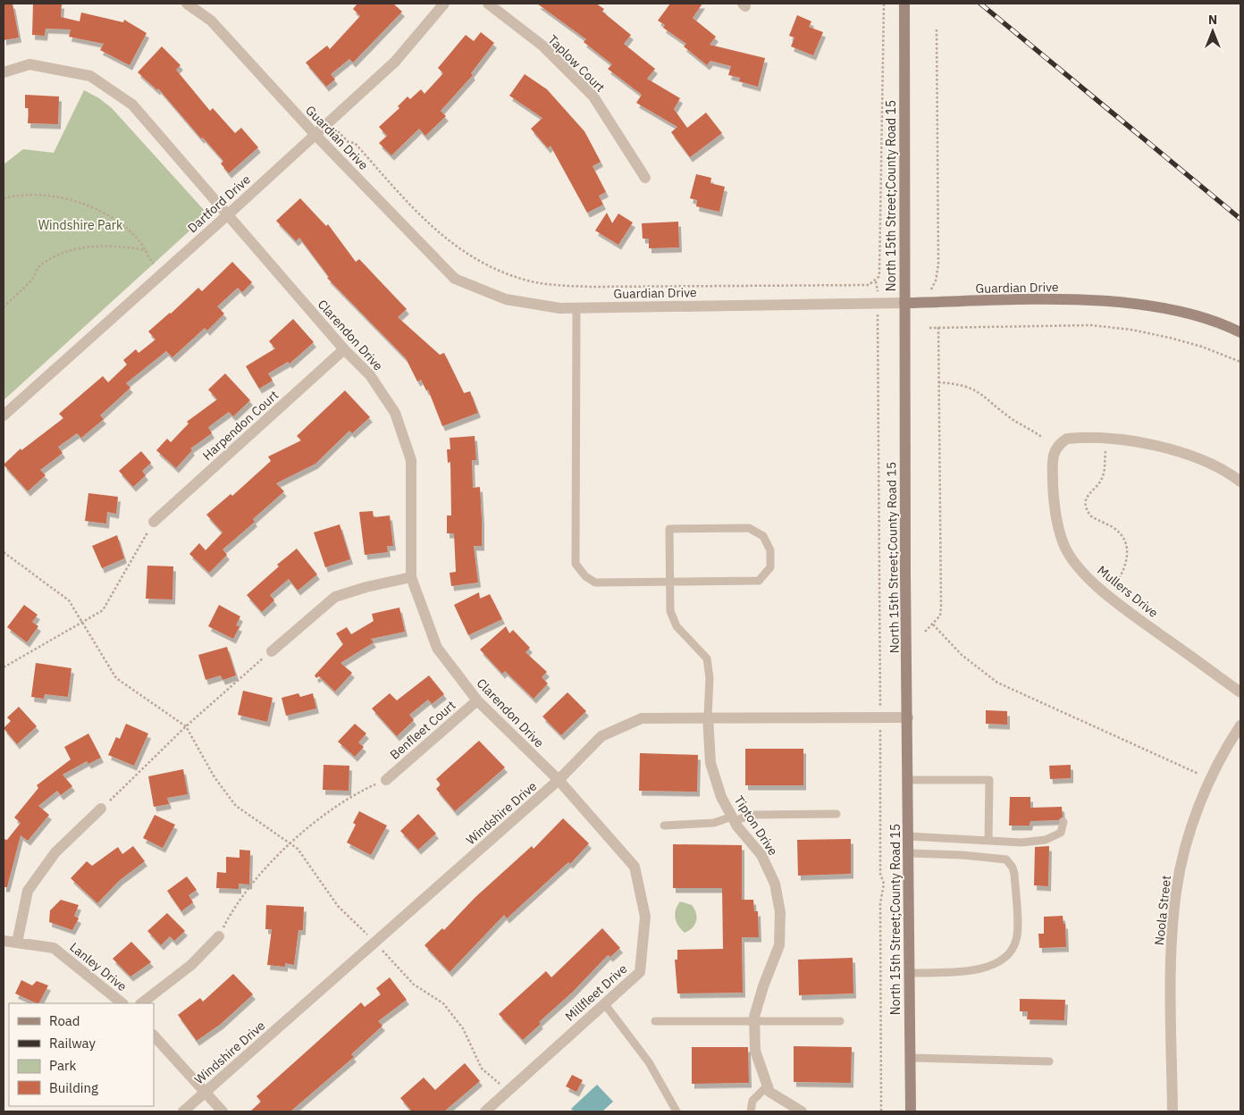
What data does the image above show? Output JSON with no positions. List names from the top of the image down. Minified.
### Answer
{"streets":{"street":["Taplow Court","Guardian Drive","North 15th Street;County Road 15","Dartford Drive","Clarendon Drive","Harpendon Court","Mullers Drive","Benfleet Court","Windshire Drive","Tipton Drive","Noola Street","Lanley Drive","Millfleet Drive"]},"crossings":[["Guardian Drive","North 15th Street;County Road 15"],["Guardian Drive","Dartford Drive"],["North 15th Street;County Road 15","Windshire Drive"],["Dartford Drive","Clarendon Drive"],["Clarendon Drive","Harpendon Court"],["Clarendon Drive","Benfleet Court"],["Clarendon Drive","Windshire Drive"],["Clarendon Drive","Millfleet Drive"],["Windshire Drive","Tipton Drive"],["Windshire Drive","Millfleet Drive"]],"parks":["Windshire Park"],"legend":["Road","Railway","Park","Building"],"north":"top"}
